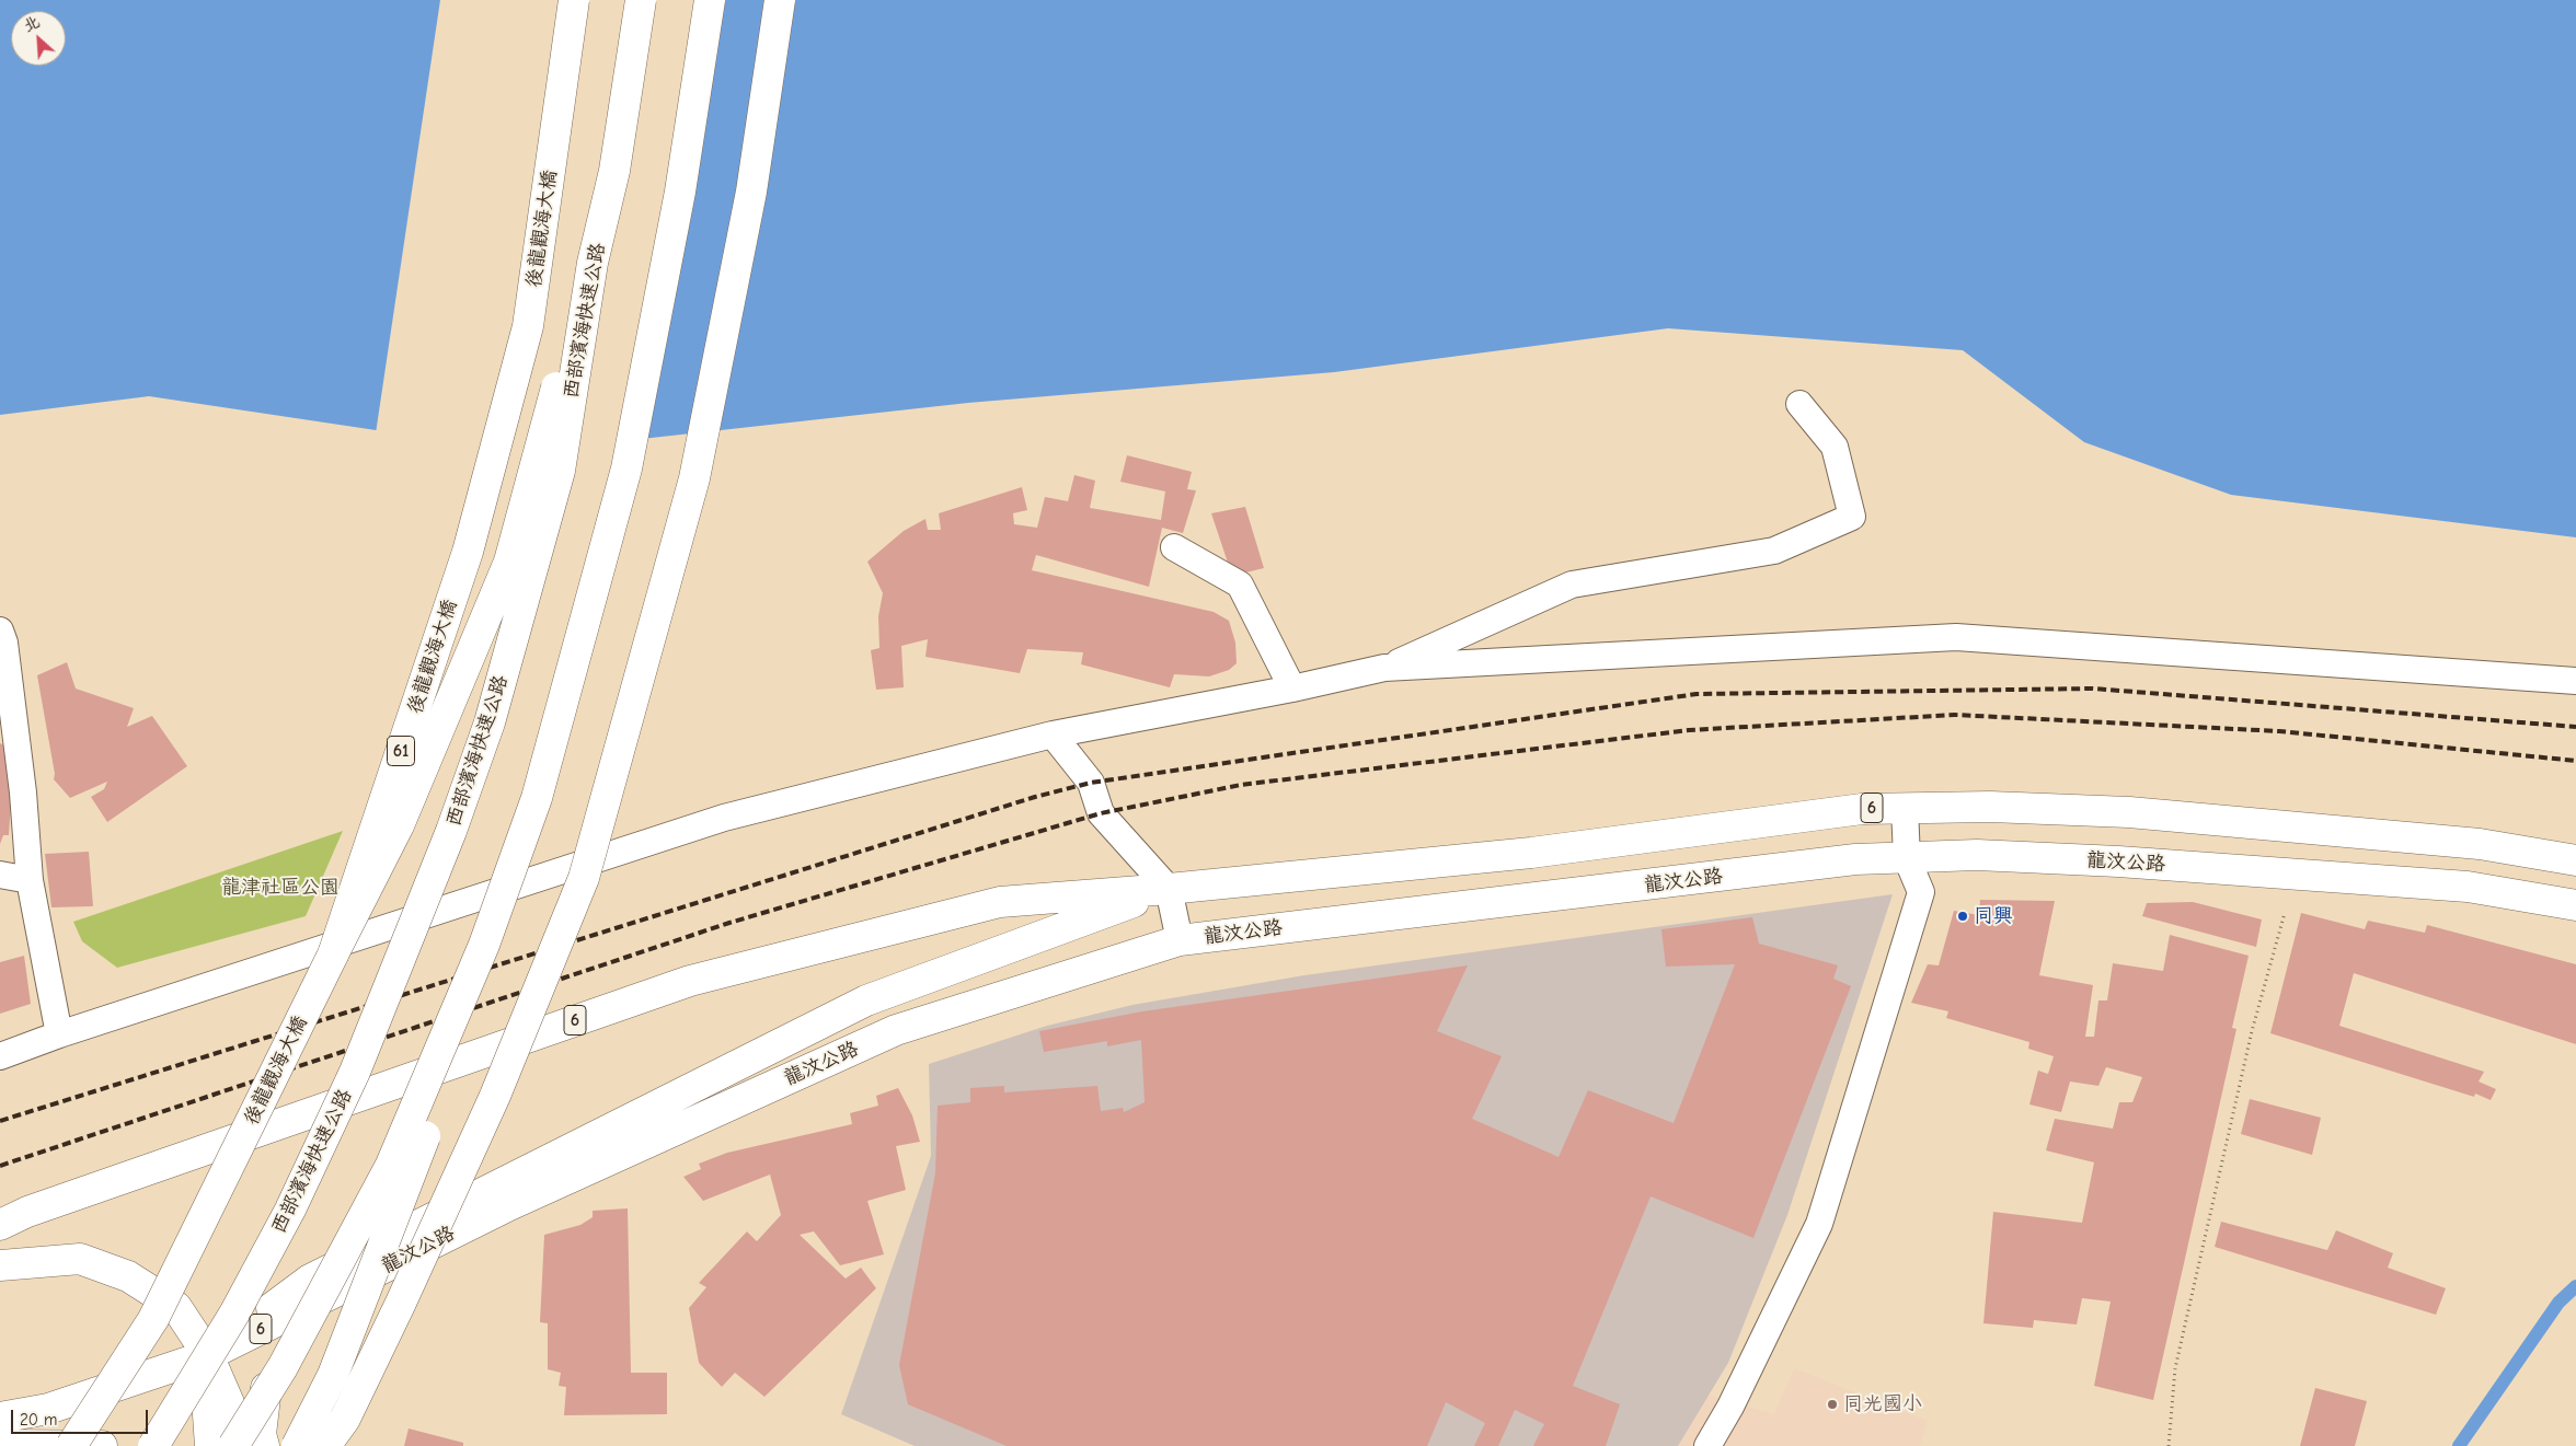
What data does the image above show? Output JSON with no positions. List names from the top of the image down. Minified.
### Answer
{"streets":{"main road":["後龍觀海大橋","西部濱海快速公路","61","6","龍汶公路"]},"parks":["龍津社區公園"],"places":["同興","同光國小"],"scale_bar":"20 m","north":"top left"}
